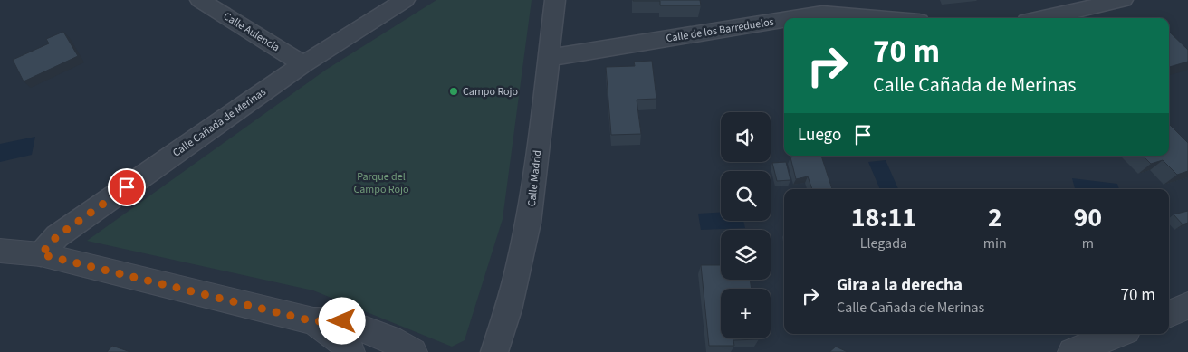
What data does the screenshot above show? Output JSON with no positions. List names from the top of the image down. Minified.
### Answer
{"streets":{"street":["Calle de los Barreduelos","Calle Aulencia","Calle Cañada de Merinas","Calle Madrid"]},"crossings":[["Calle de los Barreduelos","Calle Madrid"],["Calle Aulencia","Calle Cañada de Merinas"]],"parks":["Parque del Campo Rojo"],"places":["Campo Rojo"],"page":{"turn":["70 m","Calle Cañada de Merinas"],"map_buttons":"+","then":"Luego","eta":["18:11","Llegada","2","min","90","m"],"list":[{"name":"Gira a la derecha","note":"Calle Cañada de Merinas","value":"70 m"}]}}
